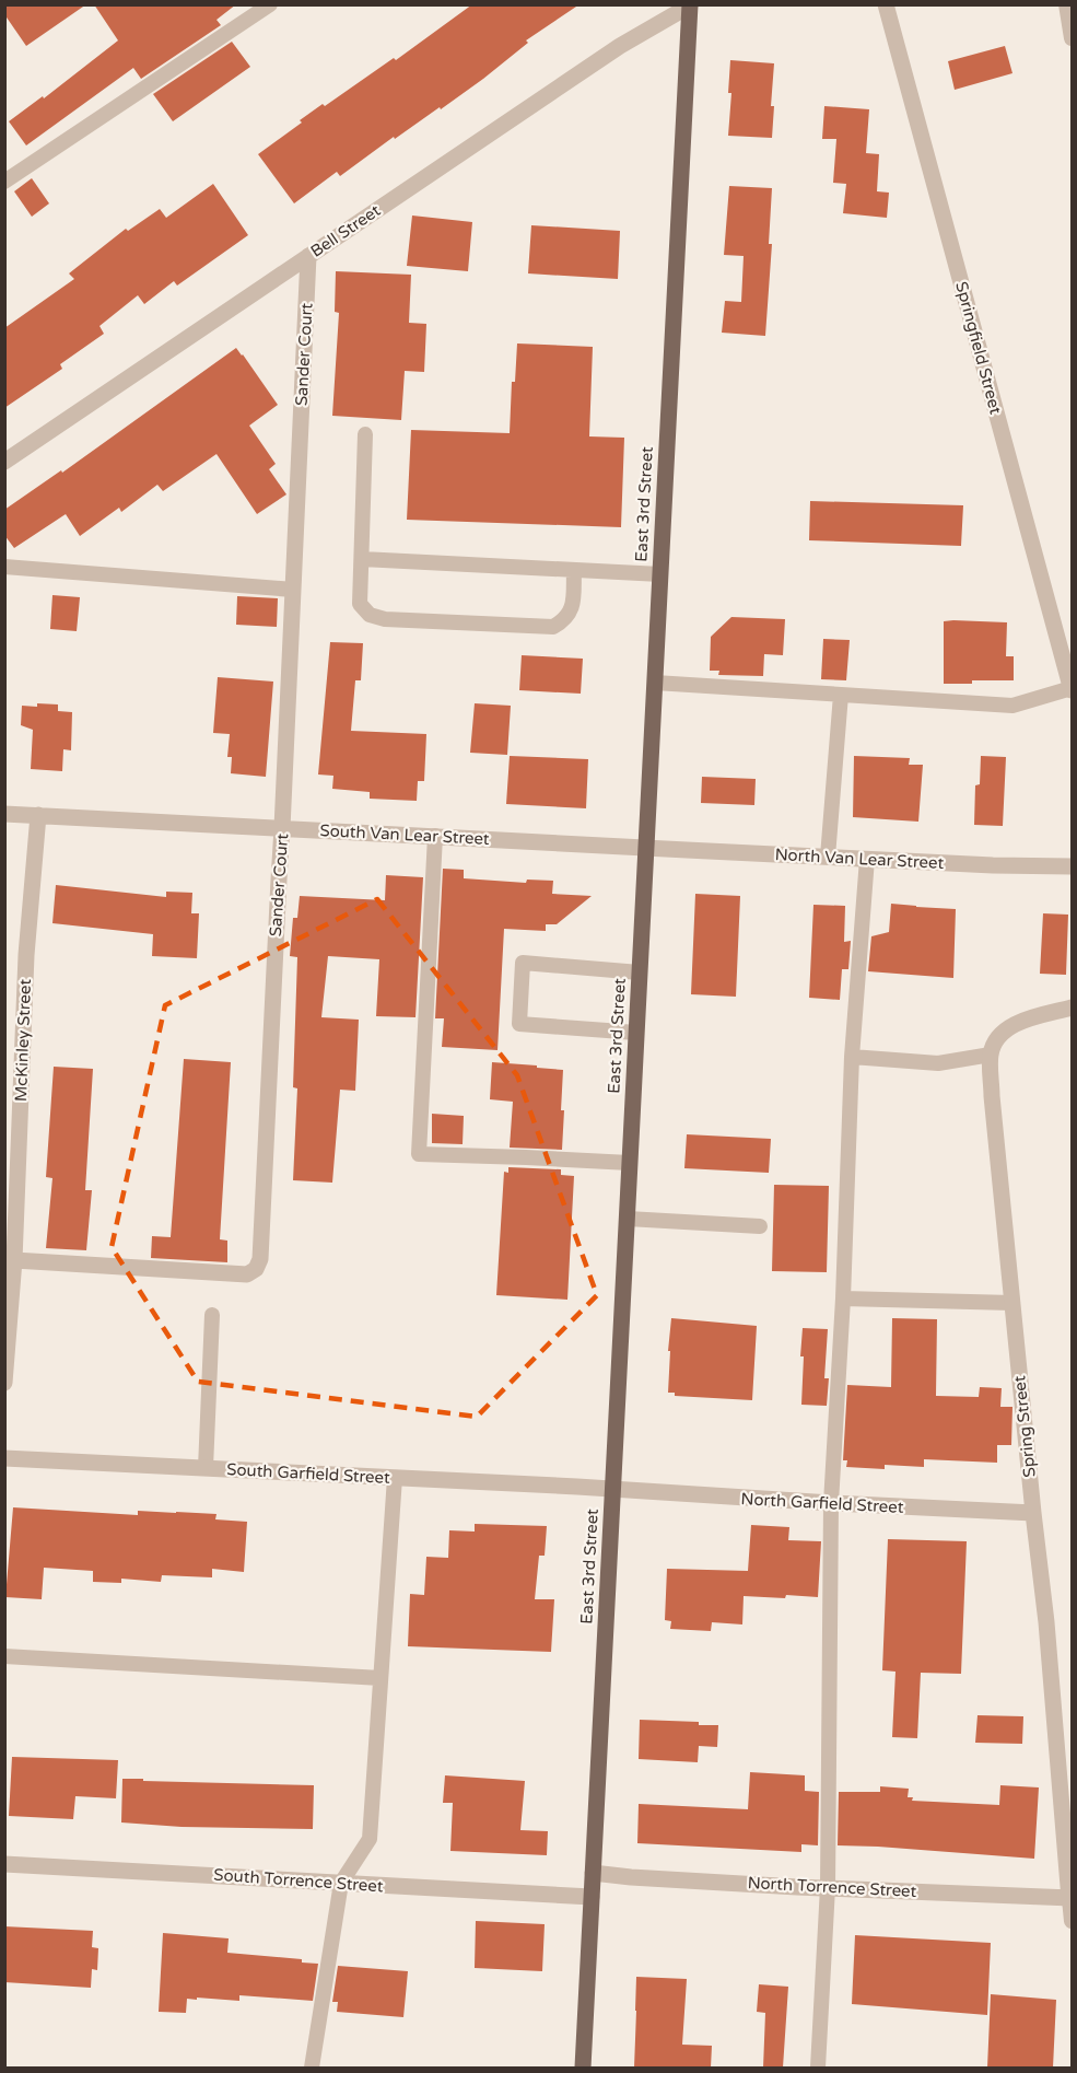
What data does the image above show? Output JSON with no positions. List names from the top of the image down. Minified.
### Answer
{"streets":{"main road":["East 3rd Street"],"street":["Bell Street","Springfield Street","Sander Court","South Van Lear Street","North Van Lear Street","McKinley Street","Spring Street","South Garfield Street","North Garfield Street","South Torrence Street","North Torrence Street"]},"crossings":[["Bell Street","Sander Court"],["Bell Street","East 3rd Street"],["Sander Court","South Van Lear Street"],["Sander Court","McKinley Street"],["East 3rd Street","South Van Lear Street"],["East 3rd Street","North Van Lear Street"],["East 3rd Street","South Garfield Street"],["East 3rd Street","North Garfield Street"],["East 3rd Street","South Torrence Street"],["East 3rd Street","North Torrence Street"],["South Van Lear Street","North Van Lear Street"],["South Van Lear Street","McKinley Street"],["Spring Street","North Garfield Street"],["Spring Street","North Torrence Street"],["South Garfield Street","North Garfield Street"]]}
